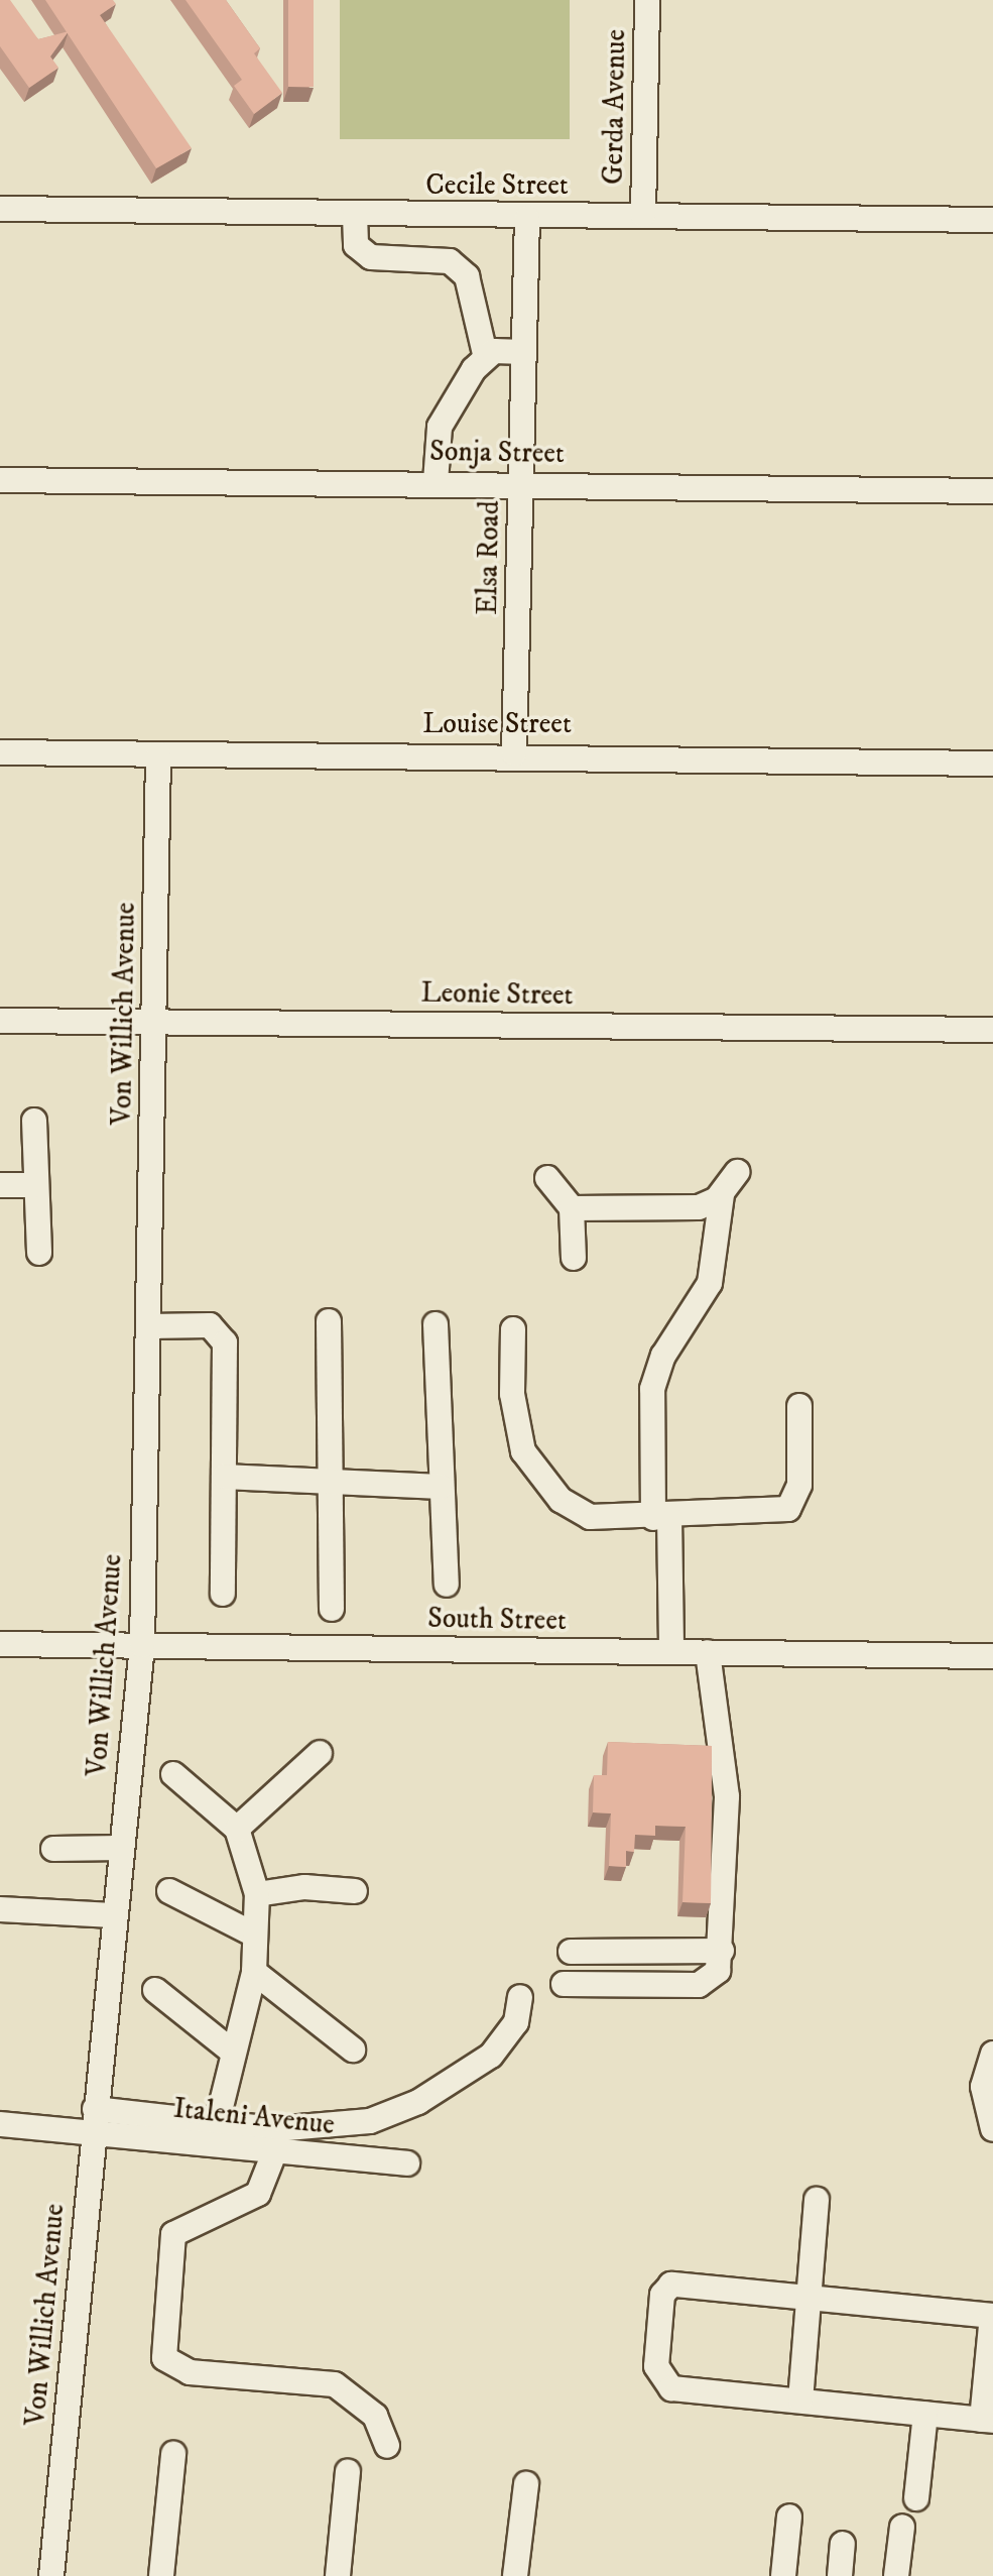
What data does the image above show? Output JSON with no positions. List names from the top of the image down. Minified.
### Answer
{"streets":{"street":["Gerda Avenue","Cecile Street","Sonja Street","Elsa Road","Louise Street","Leonie Street","Von Willich Avenue","South Street","Italeni Avenue"]},"crossings":[["Gerda Avenue","Cecile Street"],["Cecile Street","Elsa Road"],["Sonja Street","Elsa Road"],["Elsa Road","Louise Street"],["Louise Street","Von Willich Avenue"],["Leonie Street","Von Willich Avenue"],["Von Willich Avenue","South Street"],["Von Willich Avenue","Italeni Avenue"]]}
